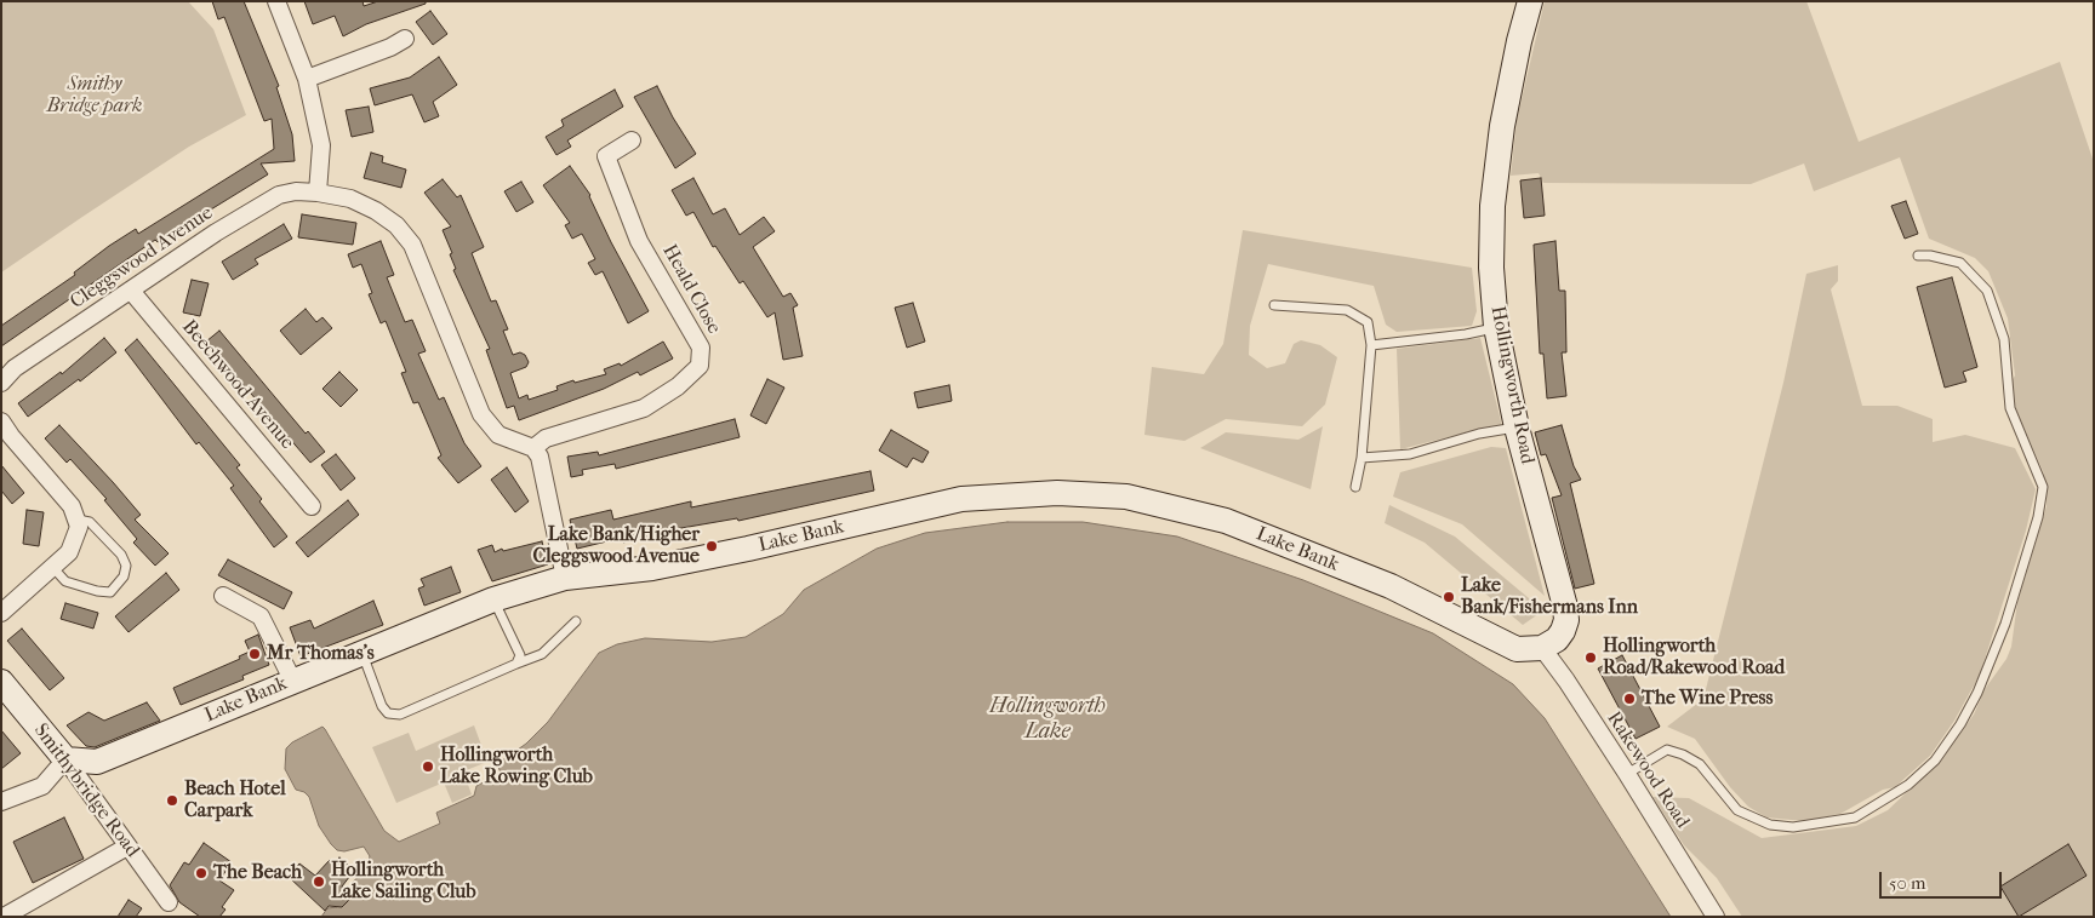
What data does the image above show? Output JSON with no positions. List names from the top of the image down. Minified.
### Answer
{"streets":{"main road":["Hollingworth Road","Lake Bank","Smithybridge Road"],"street":["Cleggswood Avenue","Heald Close","Beechwood Avenue","Rakewood Road"]},"crossings":[["Cleggswood Avenue","Heald Close"],["Cleggswood Avenue","Beechwood Avenue"],["Hollingworth Road","Lake Bank"],["Hollingworth Road","Rakewood Road"],["Lake Bank","Rakewood Road"],["Lake Bank","Smithybridge Road"]],"water":["Hollingworth Lake"],"parks":["Smithy Bridge park"],"places":["Lake Bank/Higher Cleggswood Avenue","Lake Bank/Fishermans Inn","Mr Thomas's","Hollingworth Road/Rakewood Road","The Wine Press","Hollingworth Lake Rowing Club","Beach Hotel Carpark","The Beach","Hollingworth Lake Sailing Club"],"scale_bar":"50 m"}
